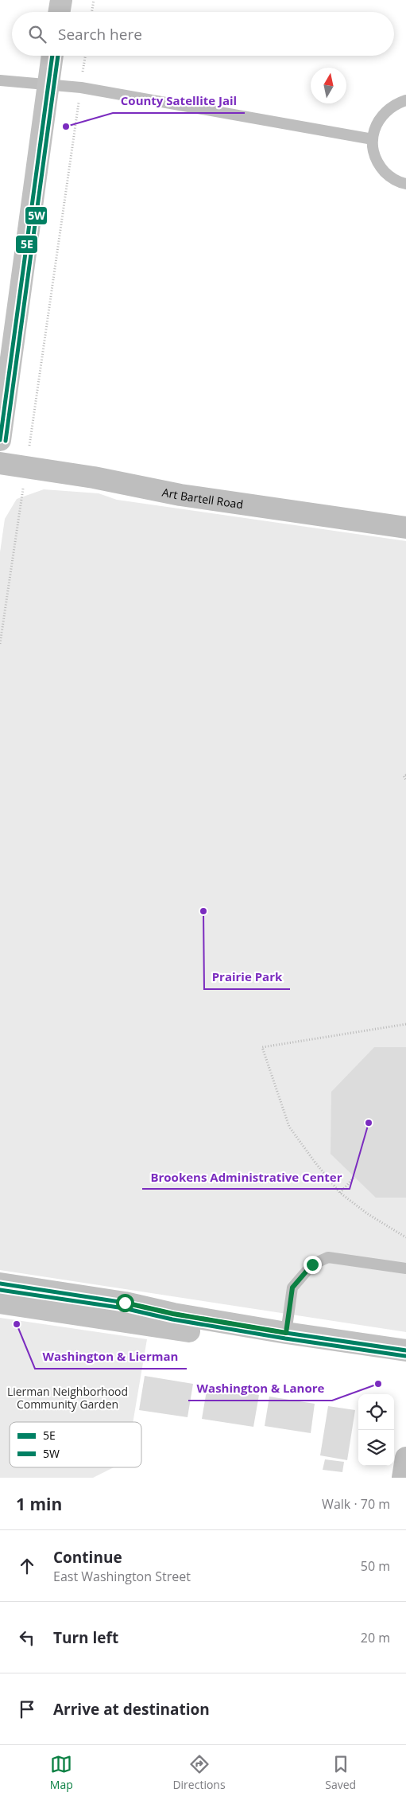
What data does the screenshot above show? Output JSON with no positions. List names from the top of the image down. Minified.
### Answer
{"streets":{"street":["Art Bartell Road"]},"parks":["Lierman Neighborhood Community Garden"],"places":["County Satellite Jail","Prairie Park","Brookens Administrative Center","Washington & Lierman","Washington & Lanore"],"lines":["transit line 5E","transit line 5W"],"legend":["5E","5W"],"north":"top","page":{"search":"Search here","heading":["1 min","Walk · 70 m"],"list":[["Continue","East Washington Street","50 m"],["Turn left","20 m"],"Arrive at destination"],"nav":["Map","Directions","Saved"]}}
